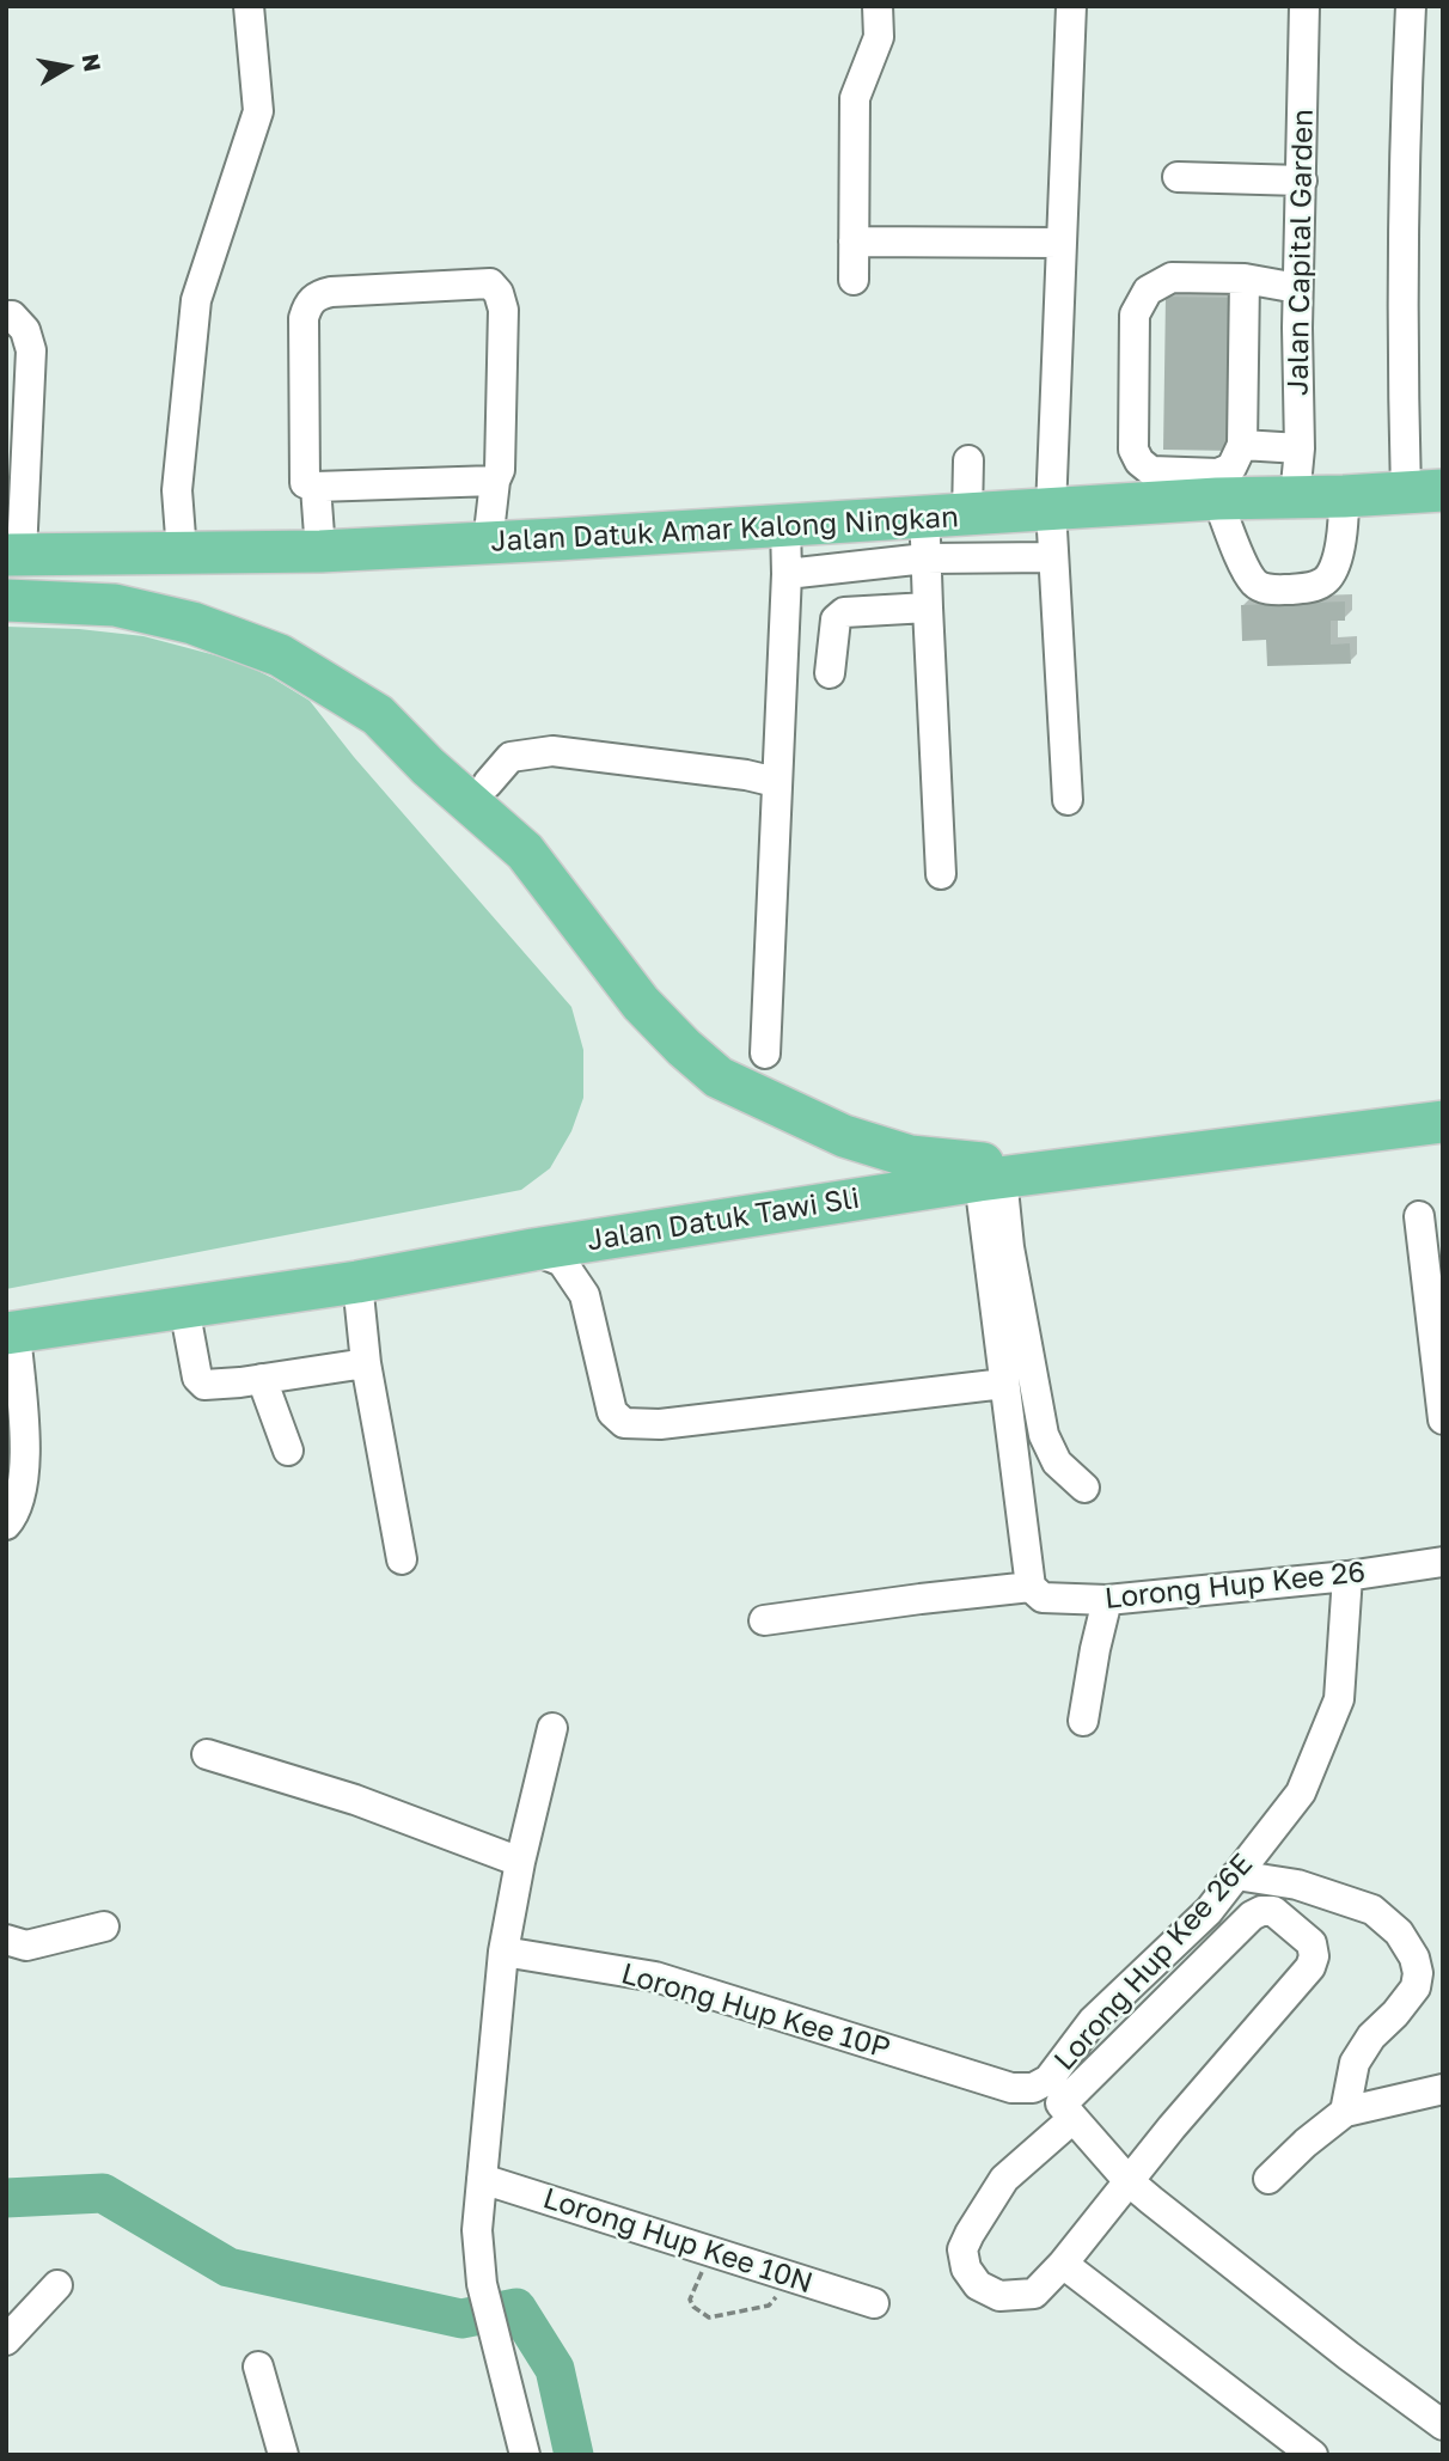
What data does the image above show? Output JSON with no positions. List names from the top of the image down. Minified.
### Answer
{"streets":{"highway":["Jalan Datuk Amar Kalong Ningkan","Jalan Datuk Tawi Sli"],"street":["Jalan Capital Garden","Lorong Hup Kee 26","Lorong Hup Kee 26E","Lorong Hup Kee 10P","Lorong Hup Kee 10N"]},"crossings":[["Jalan Capital Garden","Jalan Datuk Amar Kalong Ningkan"],["Lorong Hup Kee 26","Lorong Hup Kee 26E"],["Lorong Hup Kee 26E","Lorong Hup Kee 10P"]],"north":"right"}
